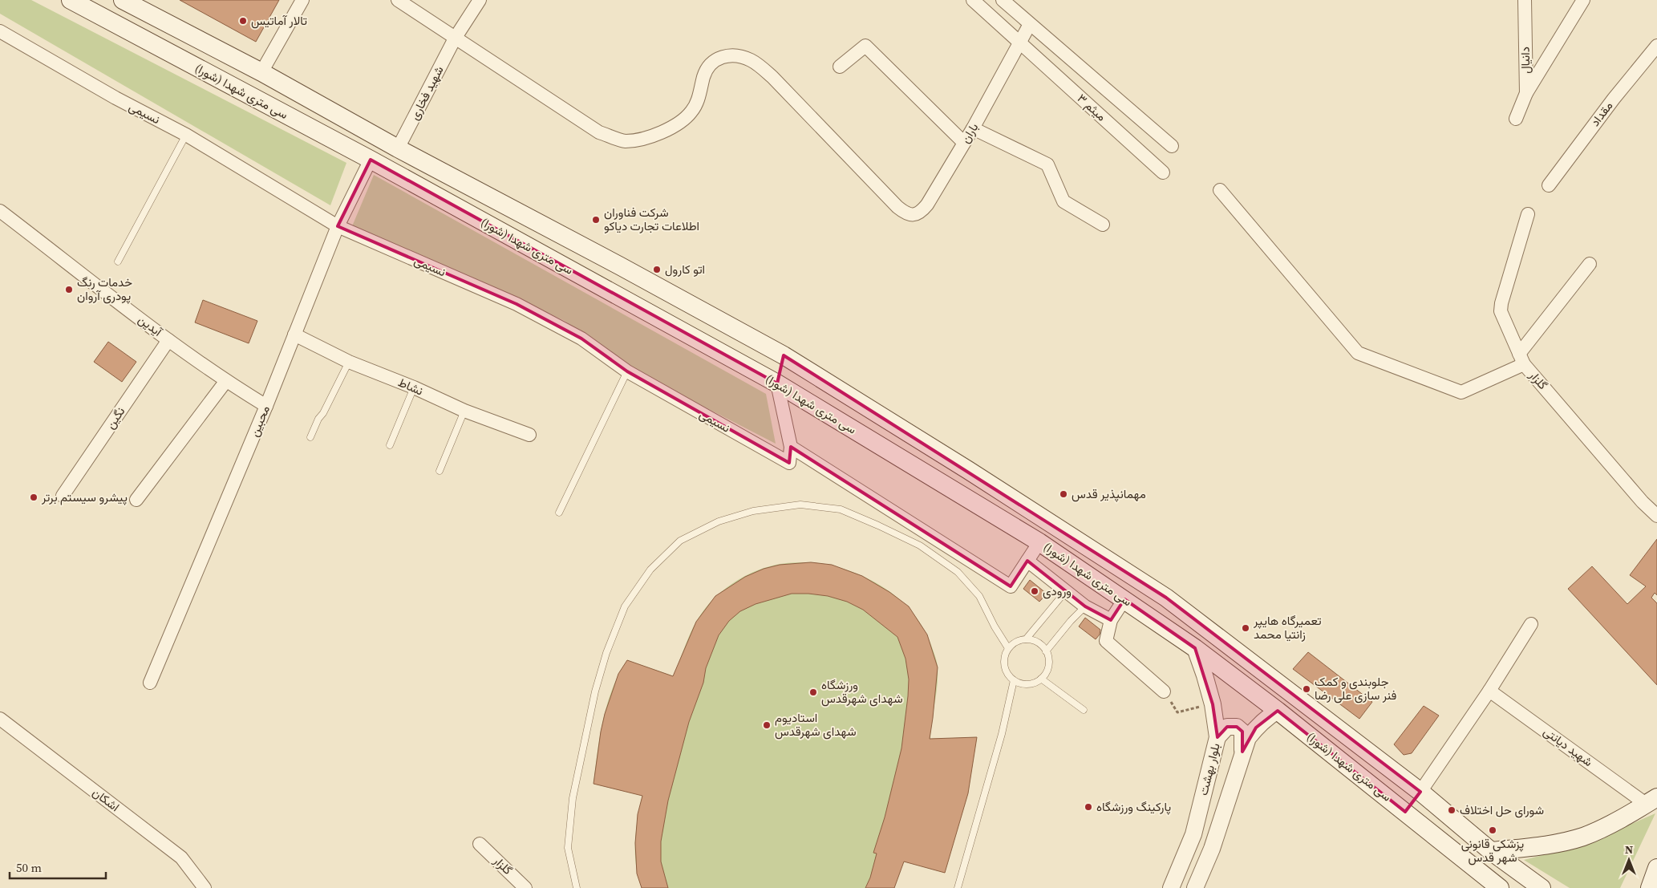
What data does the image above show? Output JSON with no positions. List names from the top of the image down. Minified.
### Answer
{"streets":{"main road":["سی متری شهدا (شورا)"],"street":["دانیال","شهید فخاری","میثم ۳","نسیمی","مقداد","باران","آیدین","گلزار","نشاط","نگین","محبین","شهید دیانتی","بلوار بهشت","اشکان"]},"crossings":[["سی متری شهدا (شورا)","شهید فخاری"],["سی متری شهدا (شورا)","محبین"],["سی متری شهدا (شورا)","بلوار بهشت"],["شهید فخاری","باران"],["میثم ۳","باران"],["نسیمی","محبین"],["آیدین","نگین"],["آیدین","محبین"],["نشاط","محبین"]],"places":["تالار آماتیس","شرکت فناوران اطلاعات تجارت دیاکو","اتو کارول","خدمات رنگ پودری آروان","مهمانپذیر قدس","پیشرو سیستم برتر","ورودی","تعمیرگاه هایپر زانتیا محمد","جلوبندی و کمک فنر سازی علی رضا","ورزشگاه شهدای شهرقدس","استادیوم شهدای شهرقدس","پارکینگ ورزشگاه","شورای حل اختلاف","پزشکی قانونی شهر قدس"],"scale_bar":"50 m","north":"top"}
